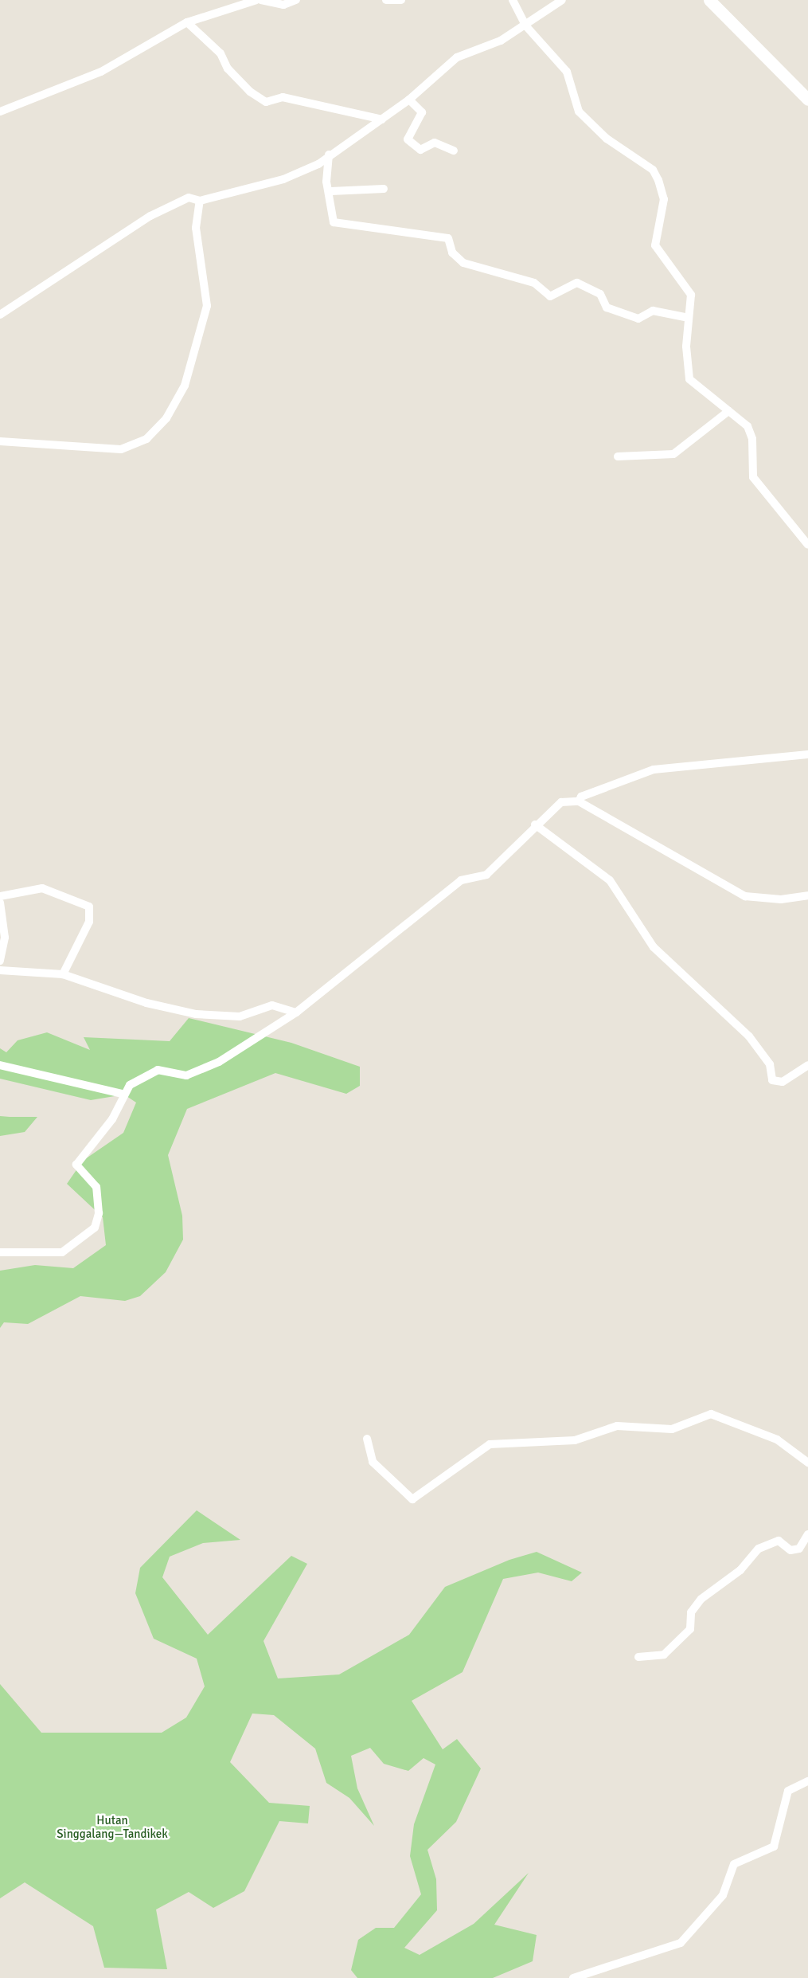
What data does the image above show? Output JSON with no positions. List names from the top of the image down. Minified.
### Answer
{"parks":["Hutan Singgalang—Tandikek"]}
